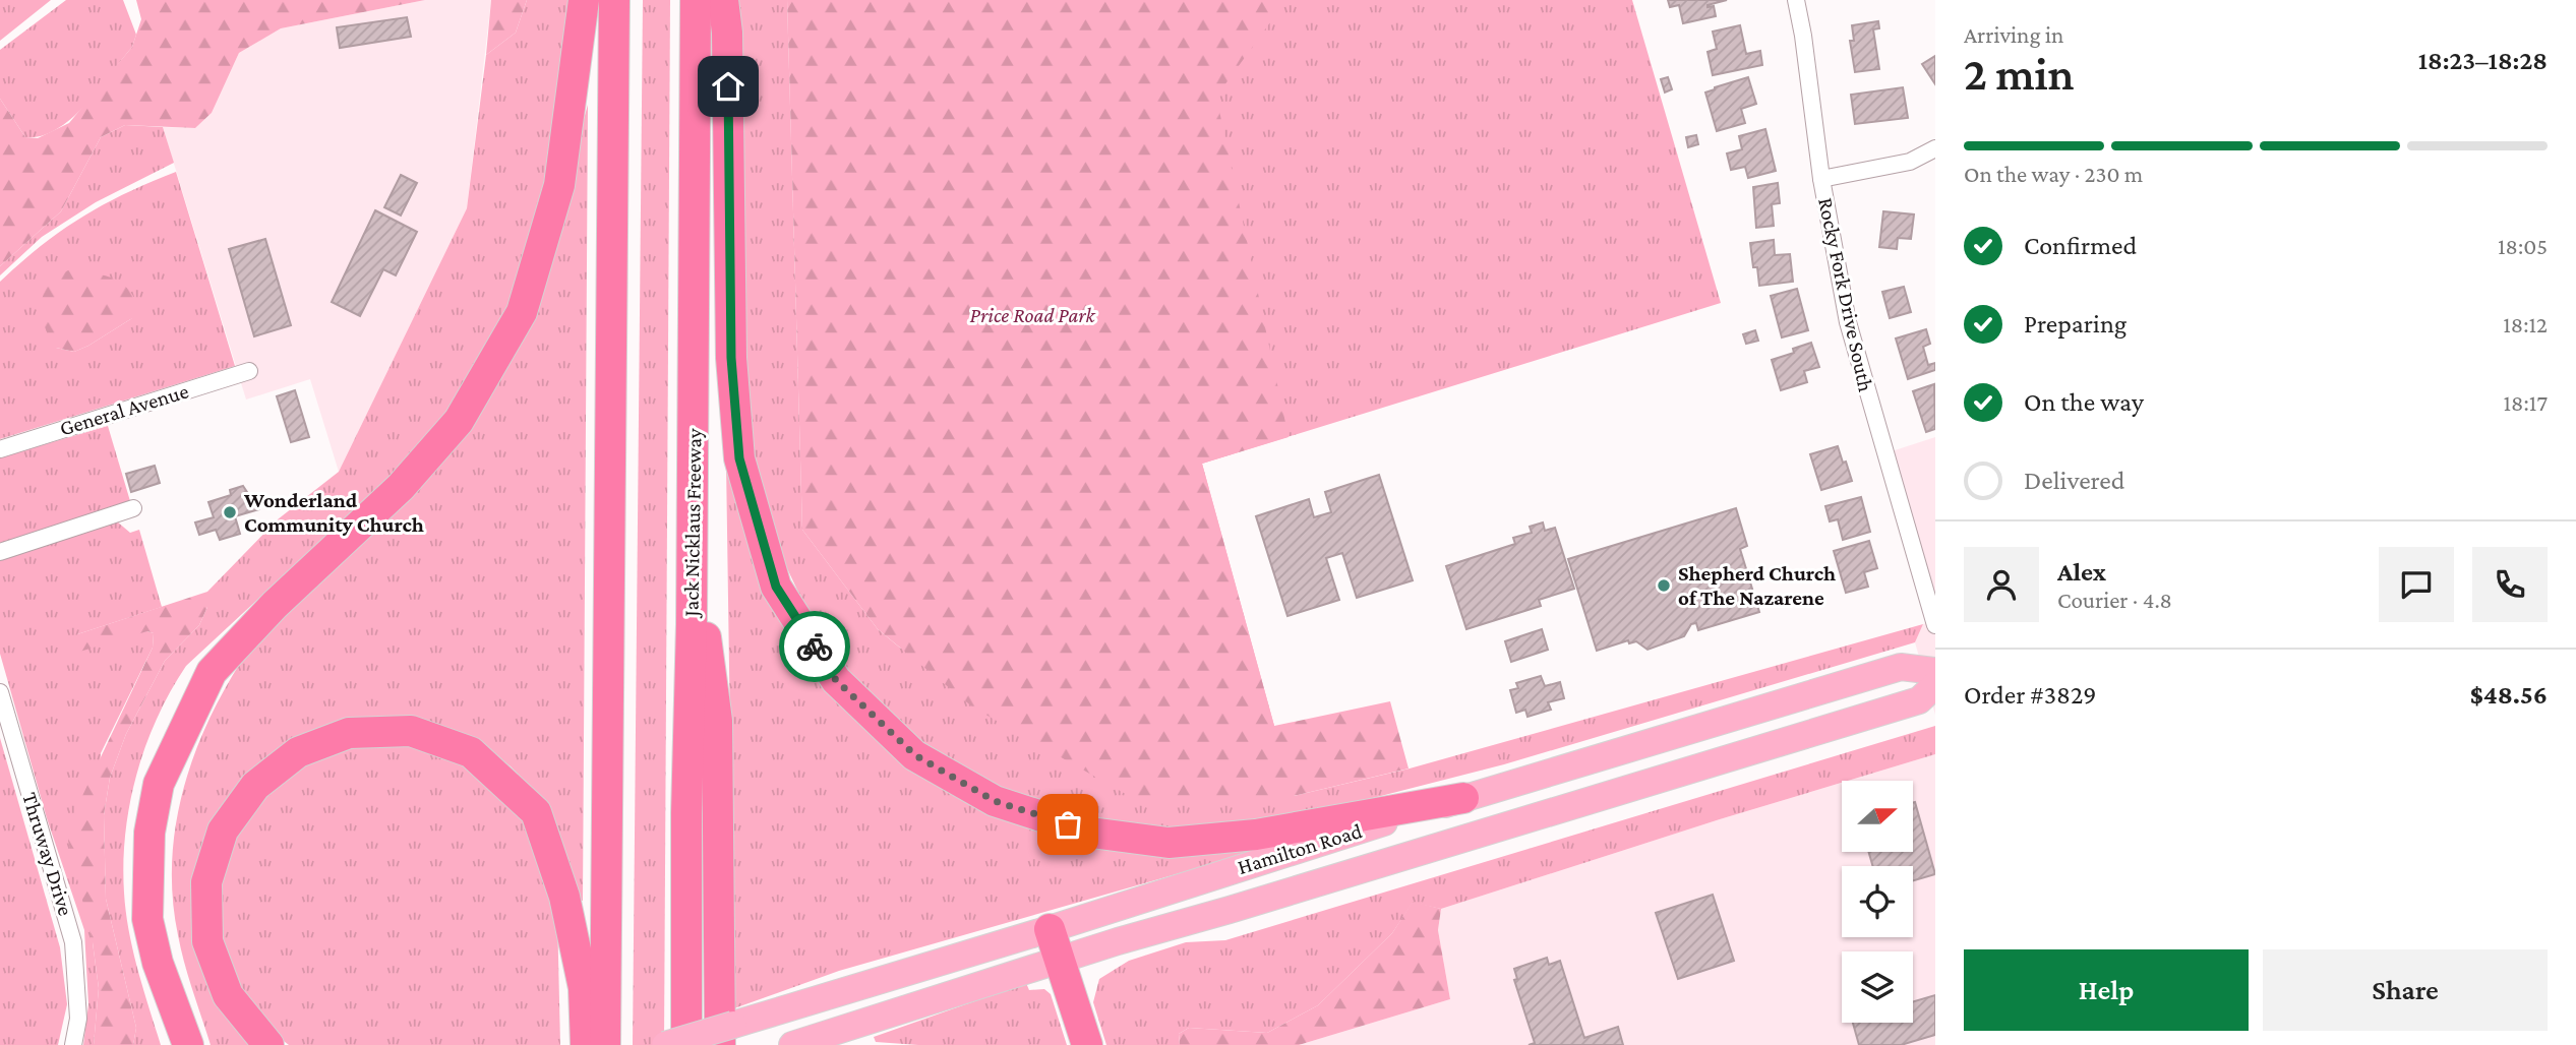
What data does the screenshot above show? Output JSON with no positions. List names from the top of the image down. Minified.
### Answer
{"streets":{"highway":["Jack Nicklaus Freeway"],"main road":["Hamilton Road"],"street":["Rocky Fork Drive South","General Avenue","Thruway Drive"]},"parks":["Price Road Park"],"places":["Wonderland Community Church","Shepherd Church of The Nazarene"],"north":"right","page":{"heading":["2 min","Arriving in","18:23–18:28"],"panel":["Alex","Courier · 4.8","Order #3829","$48.56"],"bar":"On the way · 230 m","list":[["Confirmed","18:05"],["Preparing","18:12"],["On the way","18:17"],"Delivered"],"buttons":["Help","Share"]}}
